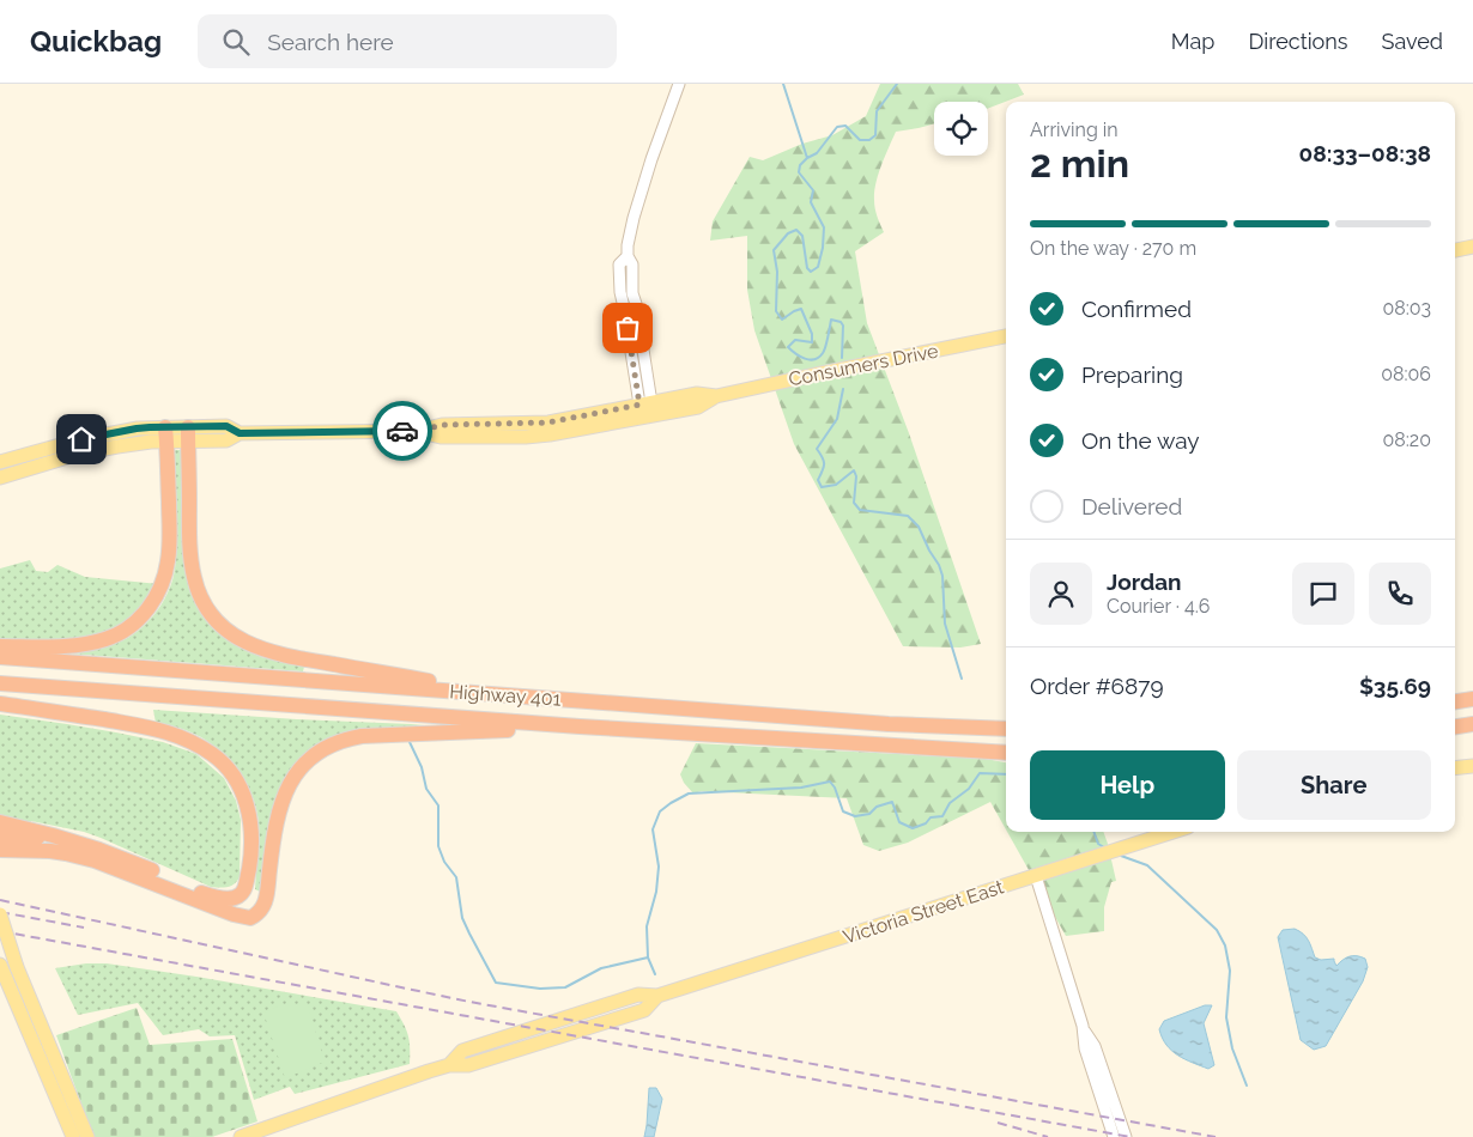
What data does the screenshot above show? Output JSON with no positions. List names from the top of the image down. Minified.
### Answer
{"streets":{"highway":["Highway 401"],"main road":["Consumers Drive","Victoria Street East"]},"page":{"header":"Quickbag","search":"Search here","nav":["Map","Directions","Saved"],"heading":["2 min","Arriving in","08:33–08:38"],"panel":["Jordan","Courier · 4.6","Order #6879","$35.69"],"bar":"On the way · 270 m","list":[["Confirmed","08:03"],["Preparing","08:06"],["On the way","08:20"],"Delivered"],"buttons":["Help","Share"]}}
